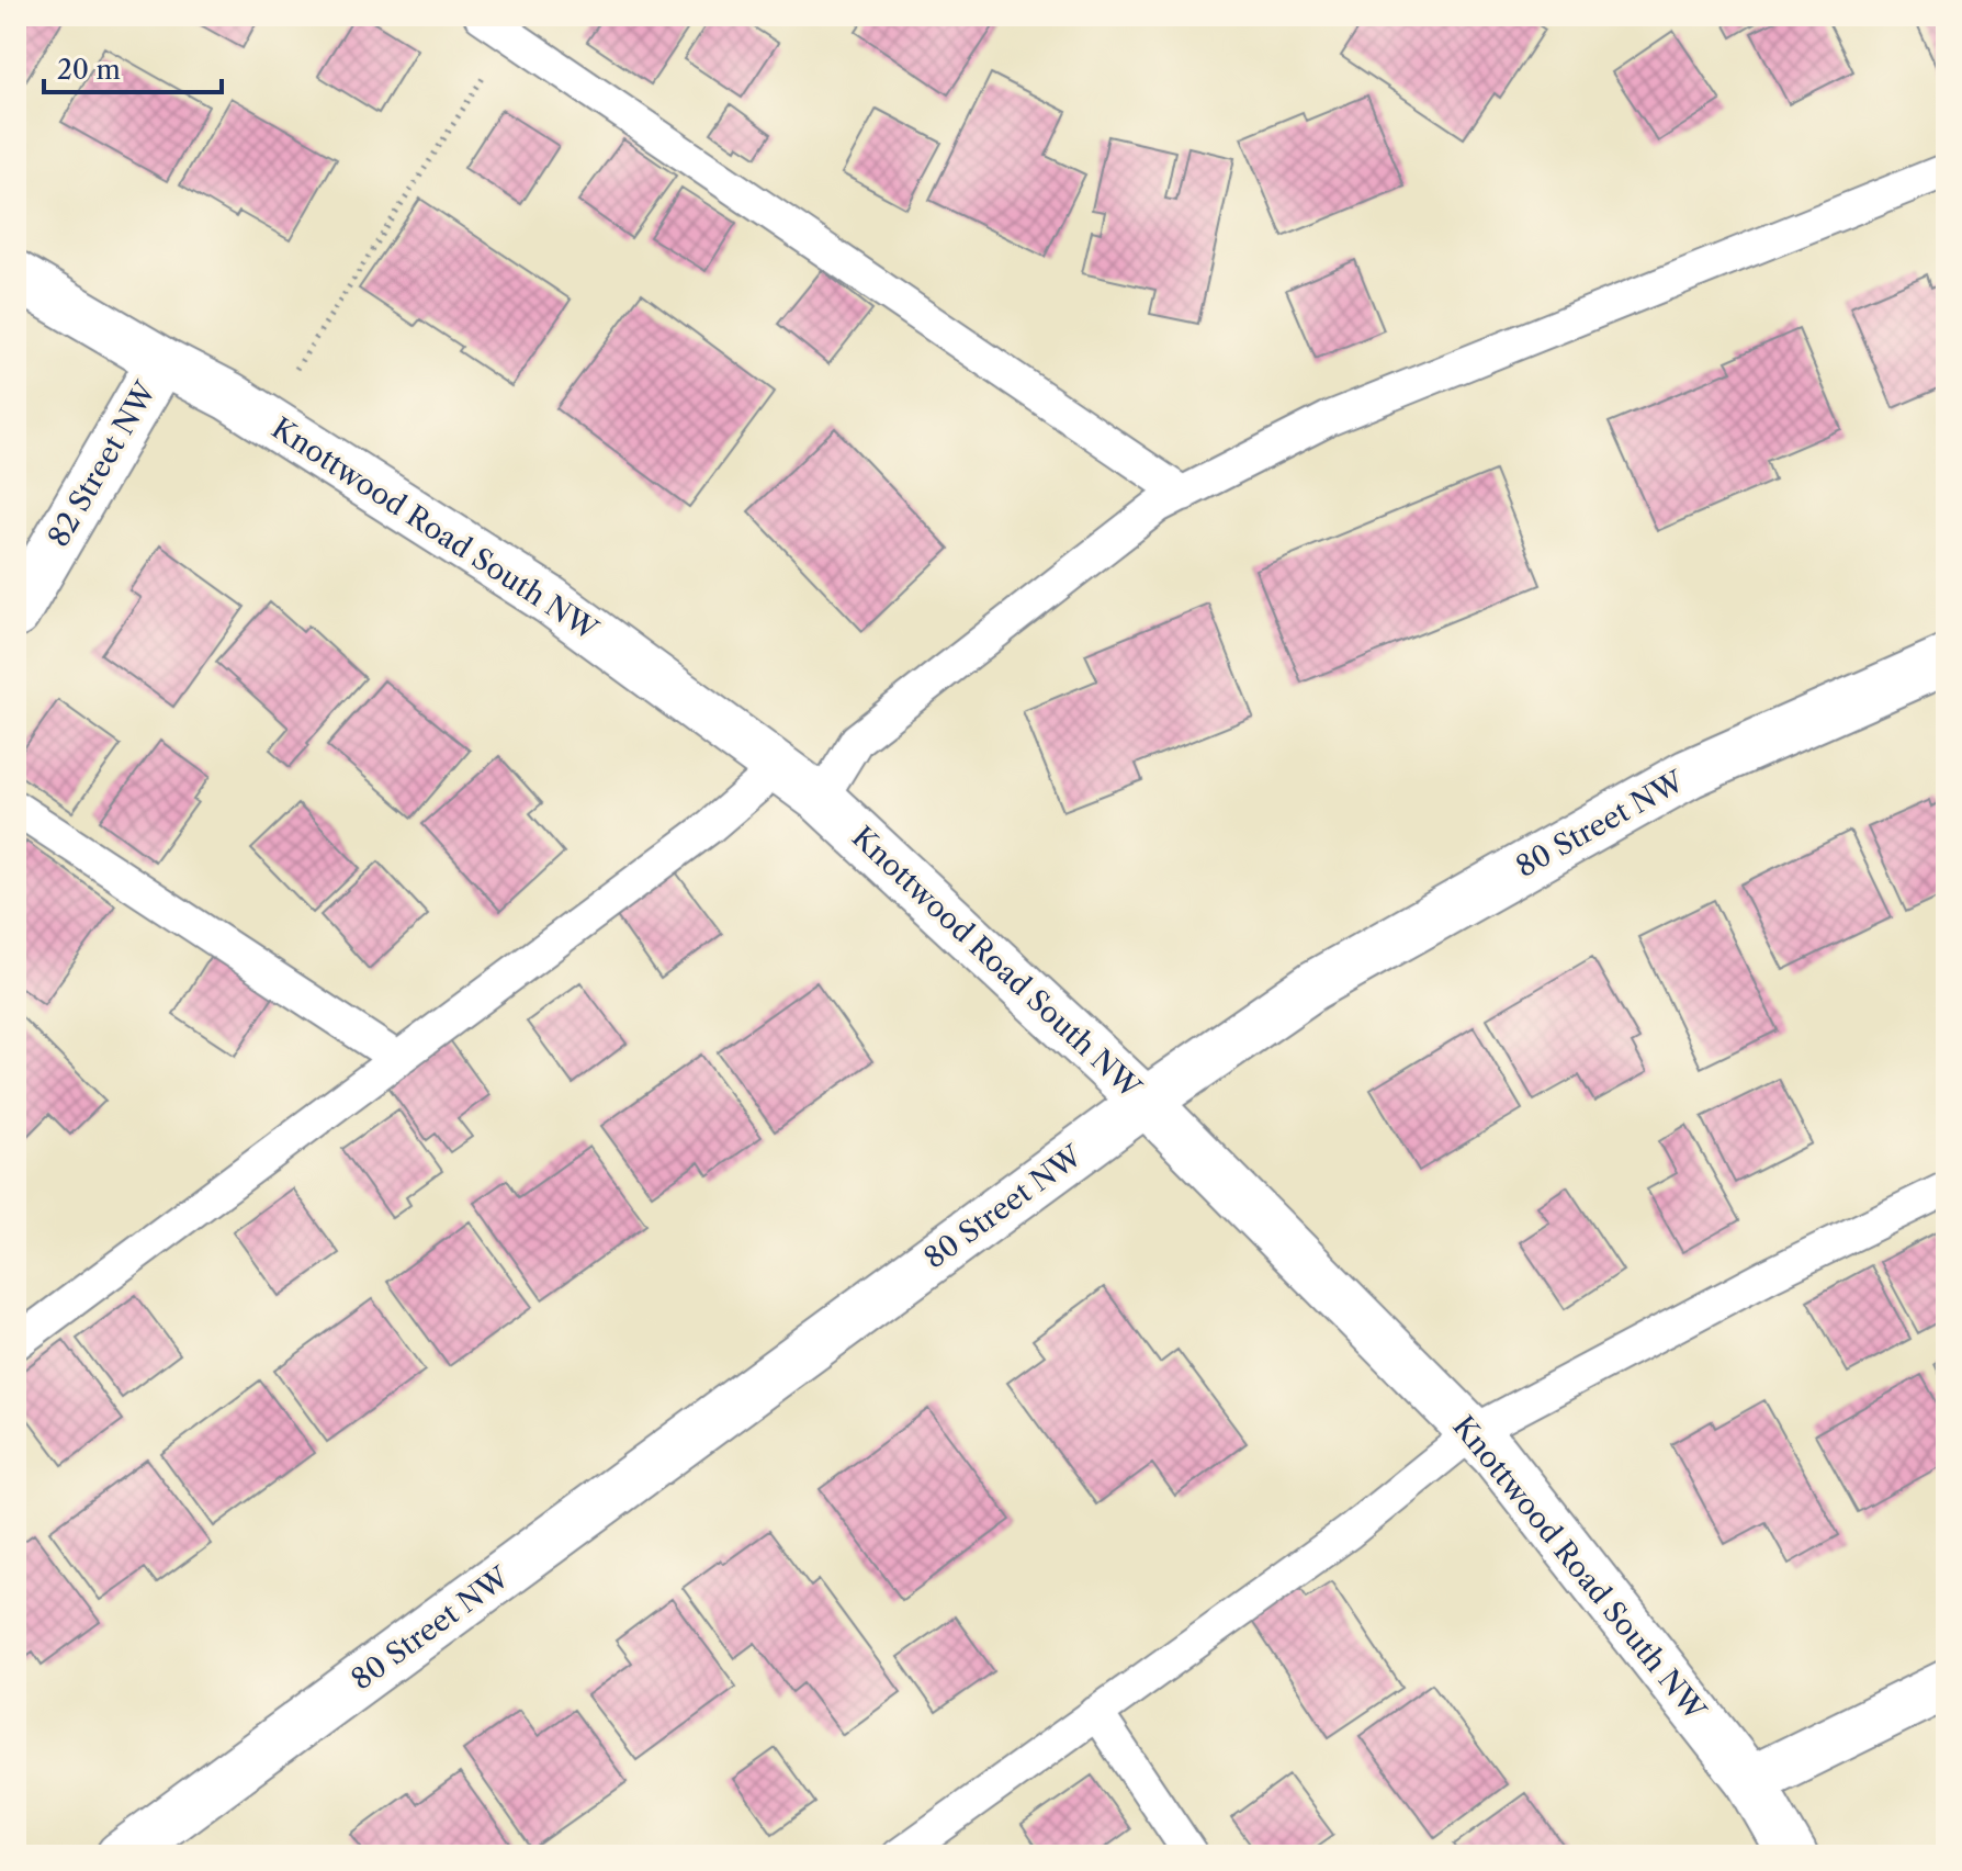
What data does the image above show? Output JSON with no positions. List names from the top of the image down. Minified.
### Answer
{"streets":{"street":["82 Street NW","Knottwood Road South NW","80 Street NW"]},"crossings":[["82 Street NW","Knottwood Road South NW"],["Knottwood Road South NW","80 Street NW"]],"scale_bar":"20 m"}
